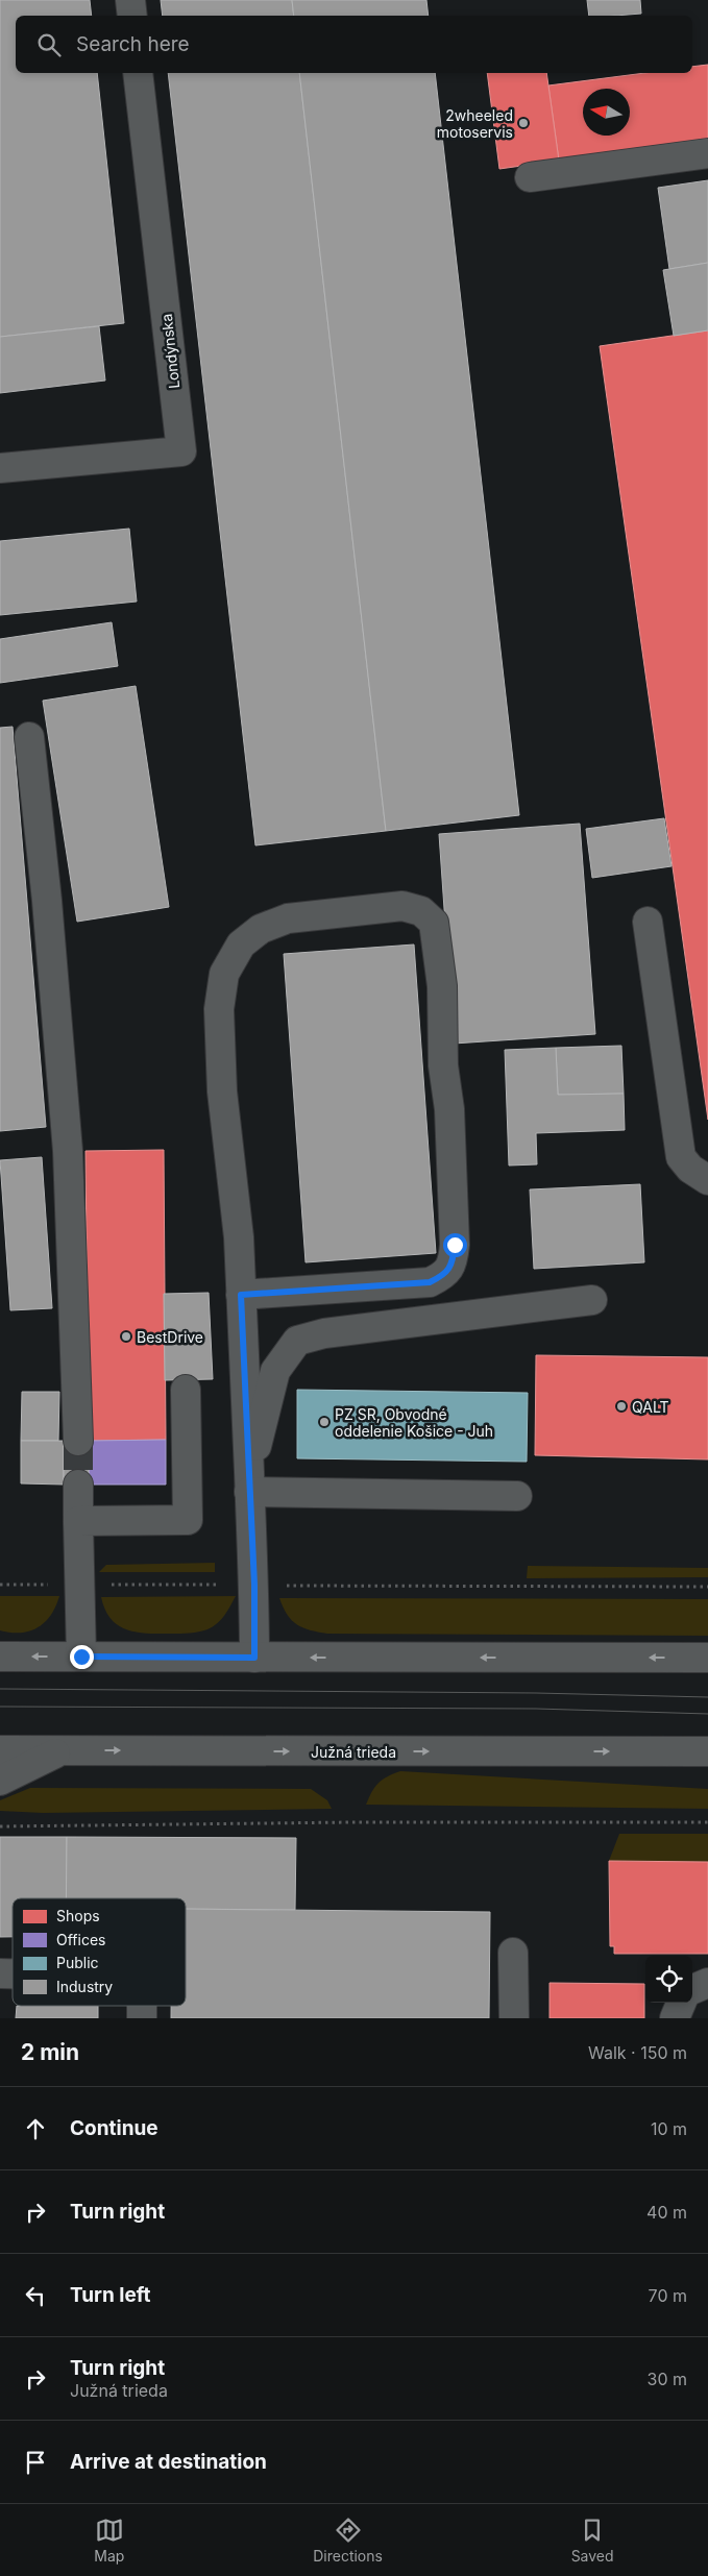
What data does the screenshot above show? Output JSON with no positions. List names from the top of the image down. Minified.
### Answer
{"streets":{"street":["Londýnska","Južná trieda"]},"places":["2wheeled motoservis","BestDrive","QALT","PZ SR, Obvodné oddelenie Košice - Juh"],"legend":["Shops","Offices","Public","Industry"],"north":"left","page":{"search":"Search here","heading":["2 min","Walk · 150 m"],"list":[["Continue","10 m"],["Turn right","40 m"],["Turn left","70 m"],["Turn right","Južná trieda","30 m"],"Arrive at destination"],"nav":["Map","Directions","Saved"]}}
